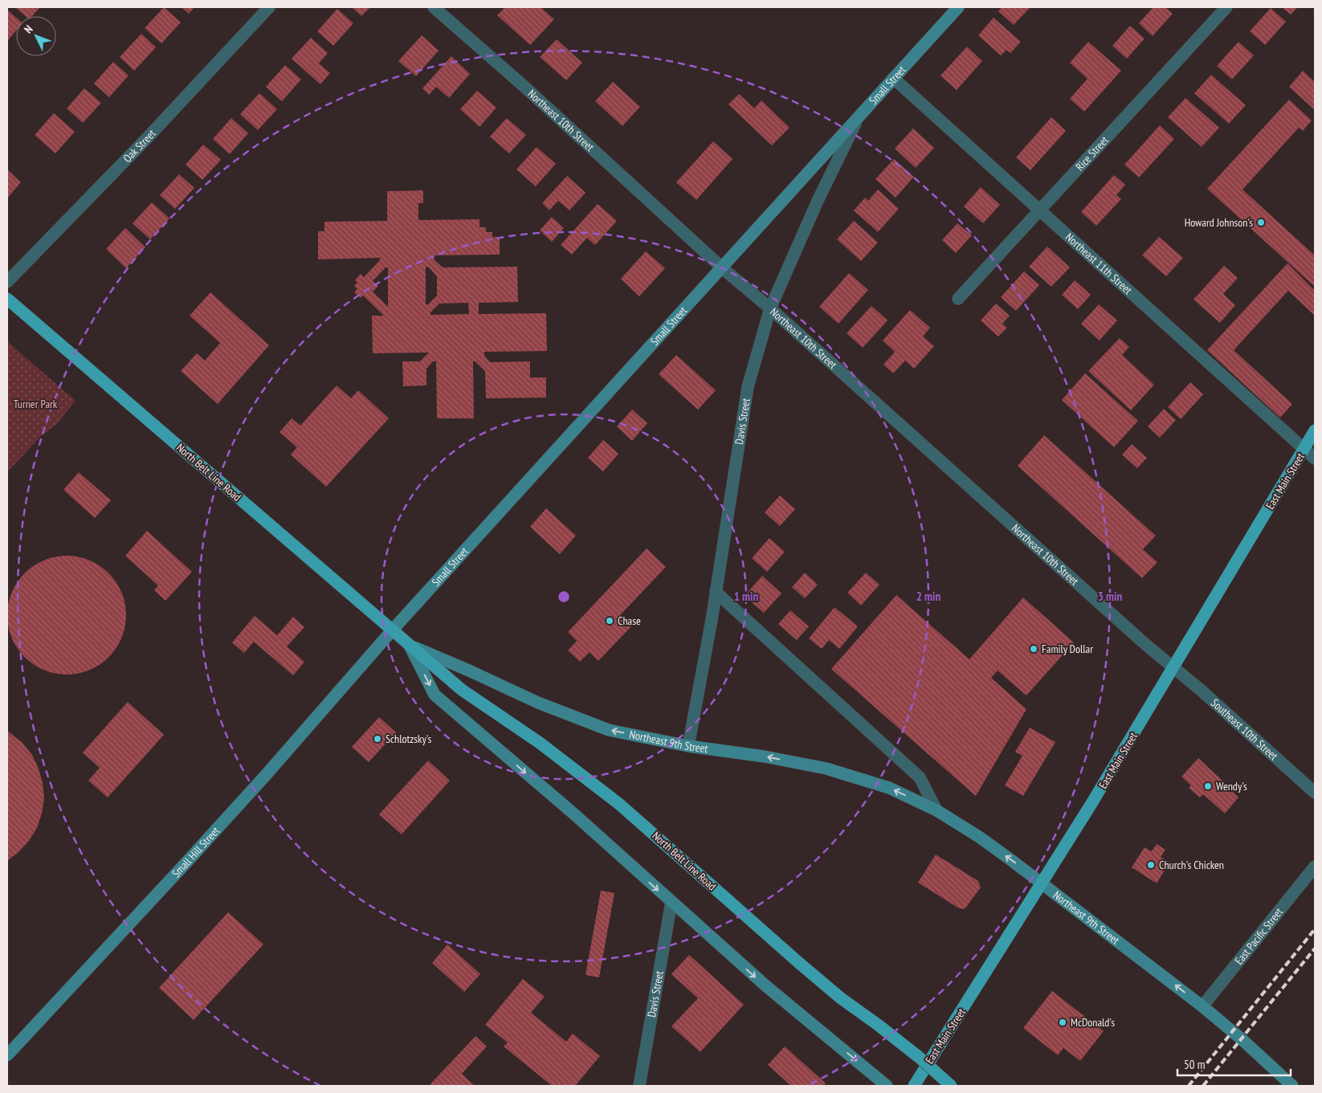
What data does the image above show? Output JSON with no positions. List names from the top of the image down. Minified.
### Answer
{"streets":{"main road":["North Belt Line Road","East Main Street"],"street":["Small Street","Northeast 10th Street","Oak Street","Rice Street","Northeast 11th Street","Davis Street","Southeast 10th Street","Northeast 9th Street","Small Hill Street","East Pacific Street"]},"crossings":[["Small Street","Northeast 10th Street"],["Small Street","Northeast 11th Street"],["Small Street","Davis Street"],["Small Street","North Belt Line Road"],["Small Street","Small Hill Street"],["Northeast 10th Street","Davis Street"],["Northeast 10th Street","East Main Street"],["Northeast 10th Street","Southeast 10th Street"],["Rice Street","Northeast 11th Street"],["Northeast 11th Street","East Main Street"],["Davis Street","North Belt Line Road"],["Davis Street","Northeast 9th Street"],["North Belt Line Road","Northeast 9th Street"],["East Main Street","Southeast 10th Street"],["East Main Street","Northeast 9th Street"],["Northeast 9th Street","East Pacific Street"]],"one_way":["Northeast 9th Street"],"parks":["Turner Park"],"places":["Howard Johnson's","Chase","Family Dollar","Schlotzsky's","Wendy's","Church's Chicken","McDonald's"],"scale_bar":"50 m","north":"top left","rings":["1 min","2 min","3 min"]}
